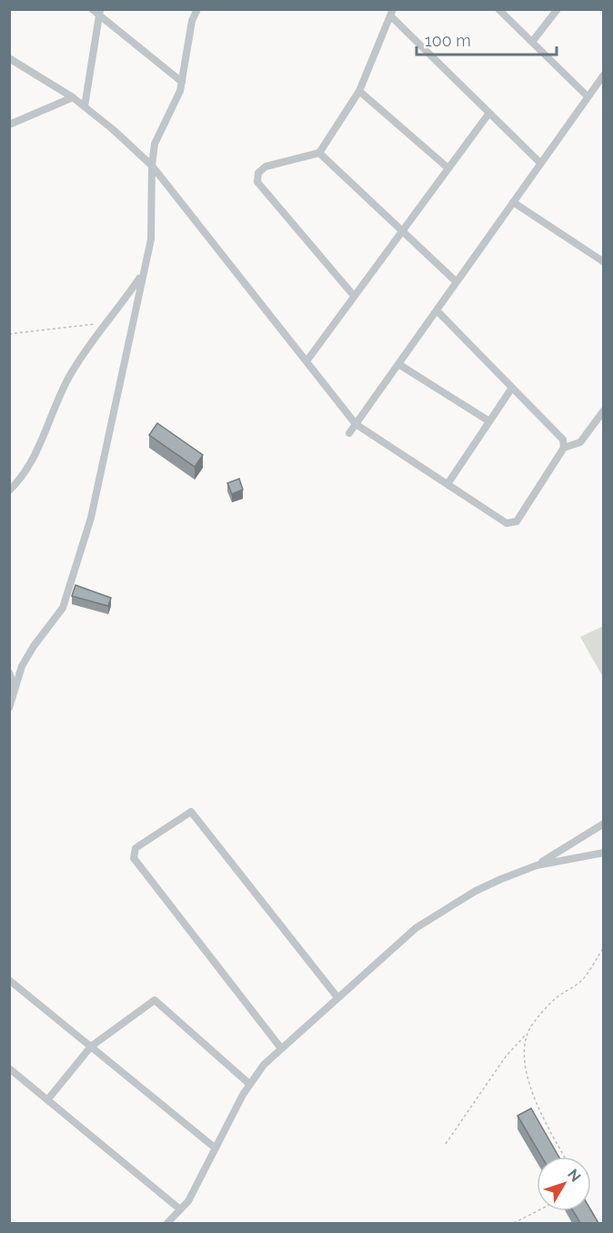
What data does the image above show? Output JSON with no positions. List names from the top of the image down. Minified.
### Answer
{"scale_bar":"100 m","north":"top right"}
